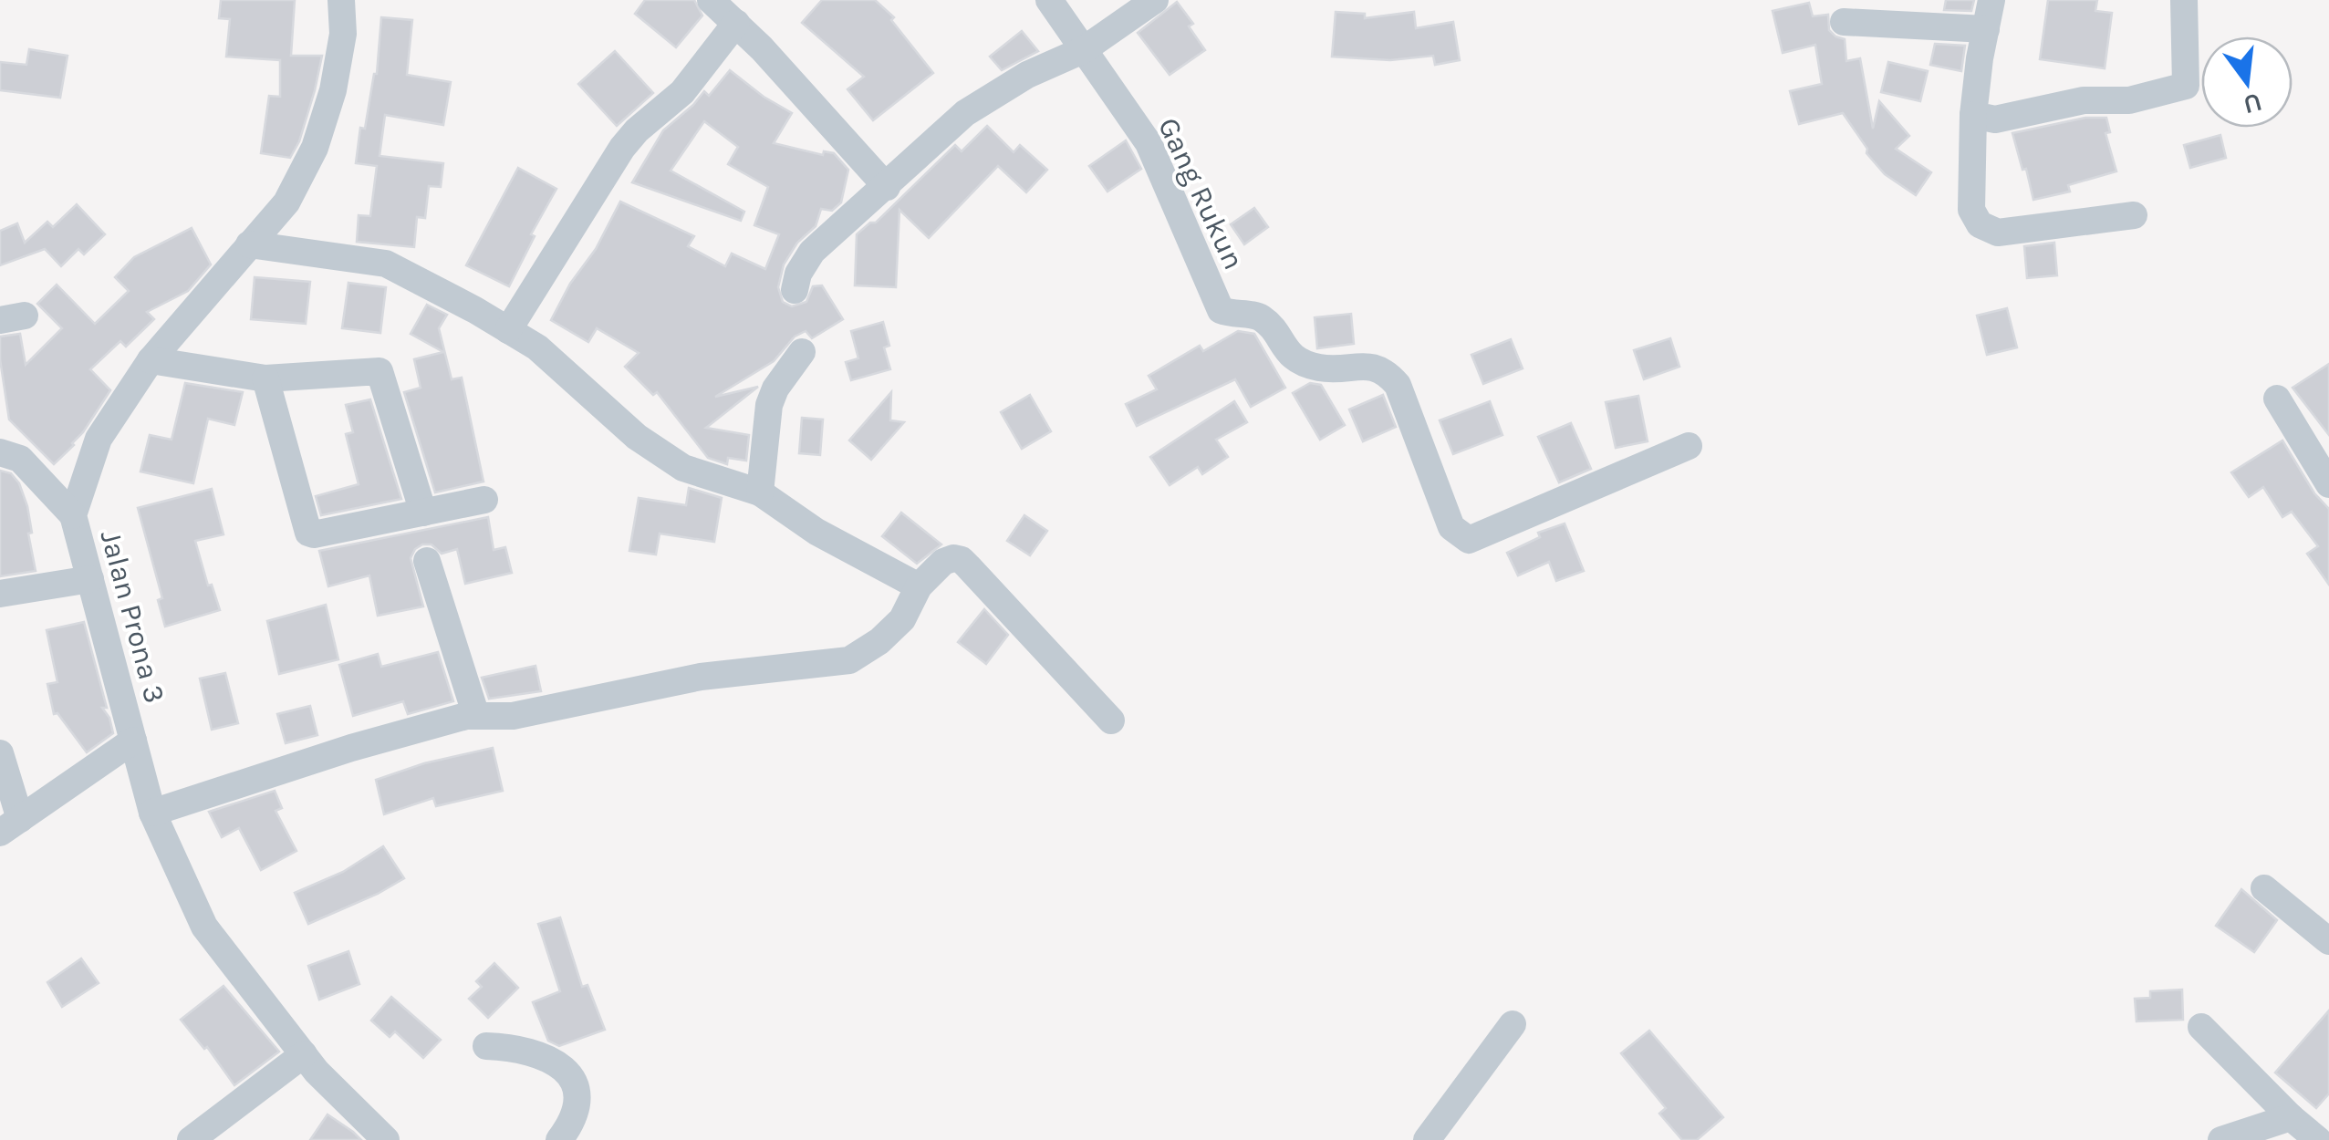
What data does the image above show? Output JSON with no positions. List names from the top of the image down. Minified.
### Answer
{"streets":{"street":["Gang Rukun","Jalan Prona 3"]},"north":"bottom"}
